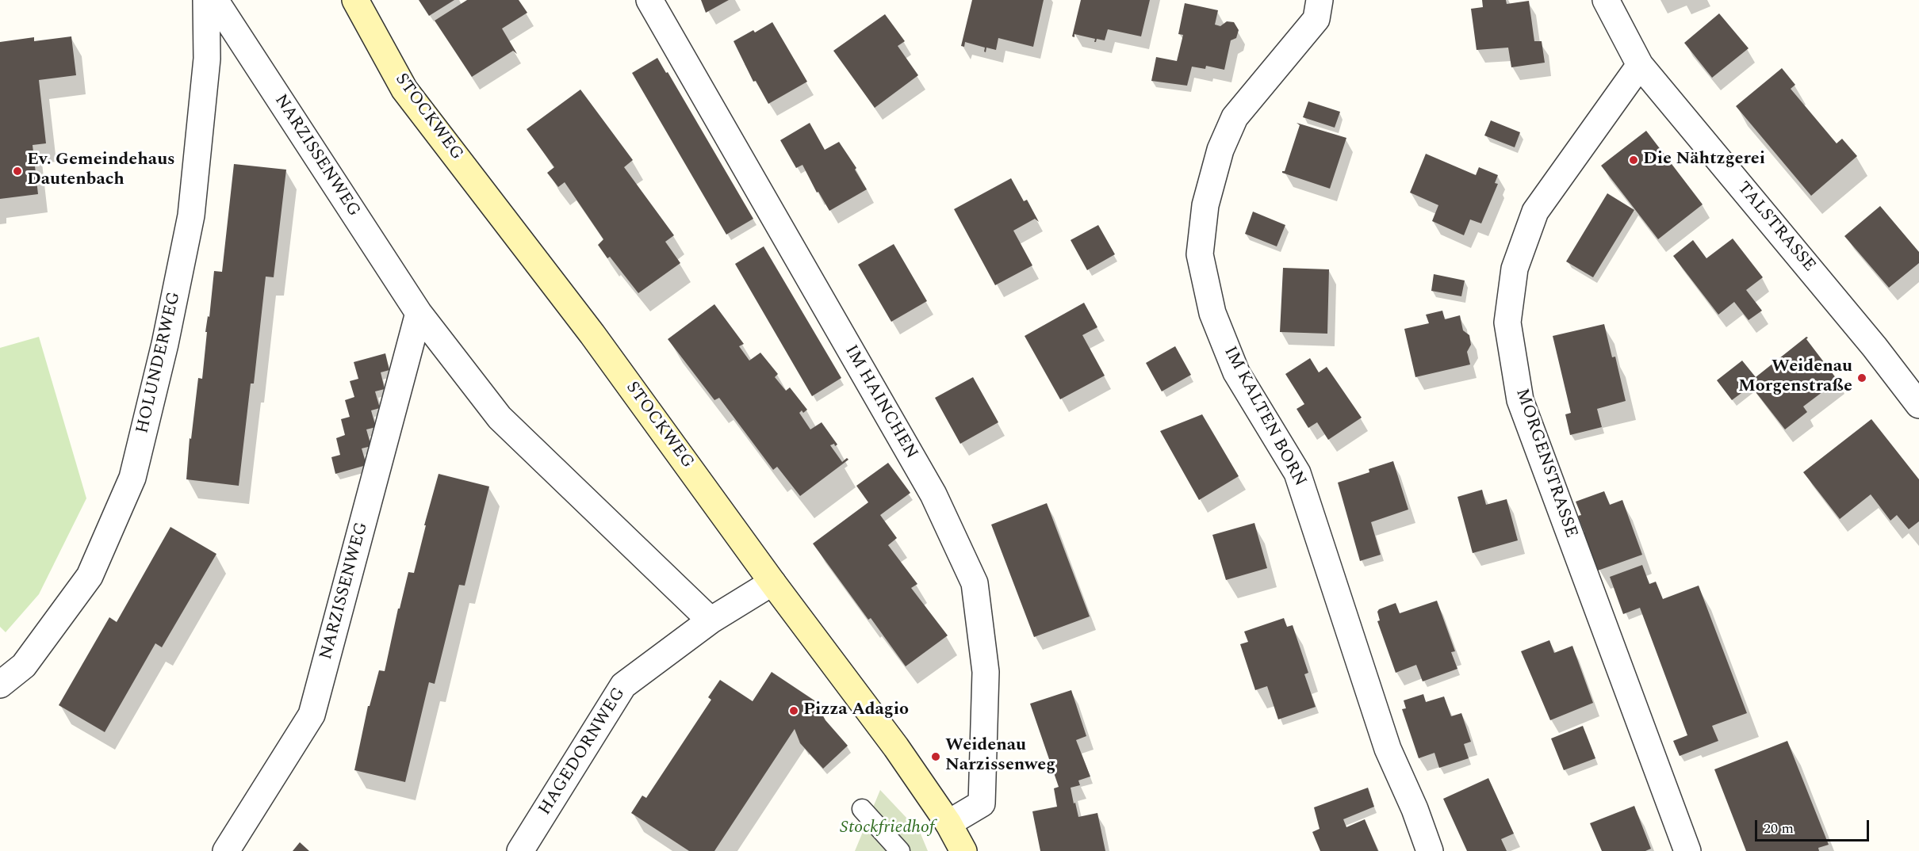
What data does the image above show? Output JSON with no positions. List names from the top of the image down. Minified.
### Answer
{"streets":{"street":["STOCKWEG","NARZISSENWEG","TALSTRASSE","HOLUNDERWEG","IM HAINCHEN","IM KALTEN BORN","MORGENSTRASSE","HAGEDORNWEG"]},"crossings":[["STOCKWEG","IM HAINCHEN"],["STOCKWEG","HAGEDORNWEG"],["NARZISSENWEG","HAGEDORNWEG"],["TALSTRASSE","MORGENSTRASSE"]],"parks":["Stockfriedhof"],"places":["Die Nähtzgerei","Ev. Gemeindehaus Dautenbach","Weidenau Morgenstraße","Pizza Adagio","Weidenau Narzissenweg"],"scale_bar":"20 m"}
